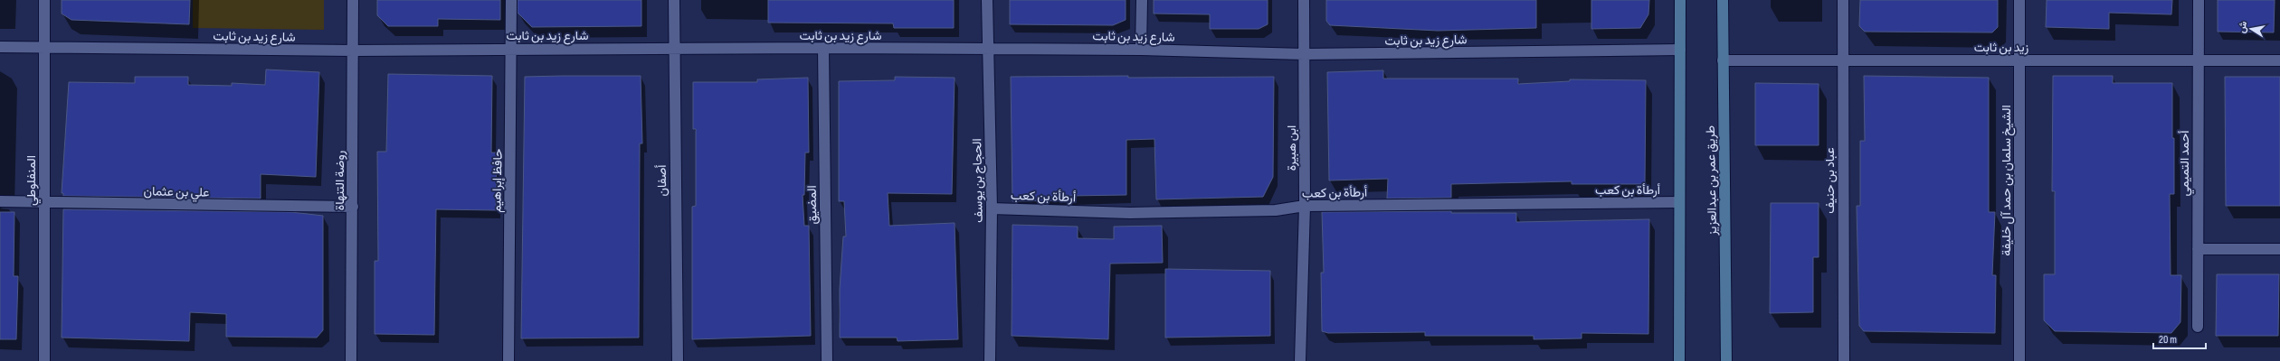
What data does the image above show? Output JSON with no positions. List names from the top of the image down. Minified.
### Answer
{"streets":{"main road":["طريق عمر بن عبدالعزيز"],"street":["شارع زيد بن ثابت","زيد بن ثابت","ابن هبيرة","أحمد التميمي","المنفلوطي","روضة التنهاة","حافظ إبراهيم","أصفان","الحجاج بن يوسف","عباد بن حنيف","الشيخ سلمان بن حمد آل خليفة","أرطأة بن كعب","علي بن عثمان","المضيق"]},"crossings":[["شارع زيد بن ثابت","ابن هبيرة"],["شارع زيد بن ثابت","المنفلوطي"],["شارع زيد بن ثابت","روضة التنهاة"],["شارع زيد بن ثابت","حافظ إبراهيم"],["شارع زيد بن ثابت","أصفان"],["شارع زيد بن ثابت","الحجاج بن يوسف"],["شارع زيد بن ثابت","المضيق"],["زيد بن ثابت","أحمد التميمي"],["زيد بن ثابت","طريق عمر بن عبدالعزيز"],["زيد بن ثابت","عباد بن حنيف"],["زيد بن ثابت","الشيخ سلمان بن حمد آل خليفة"],["ابن هبيرة","أرطأة بن كعب"],["المنفلوطي","علي بن عثمان"],["روضة التنهاة","علي بن عثمان"],["الحجاج بن يوسف","أرطأة بن كعب"]],"scale_bar":"20 m","north":"left"}
